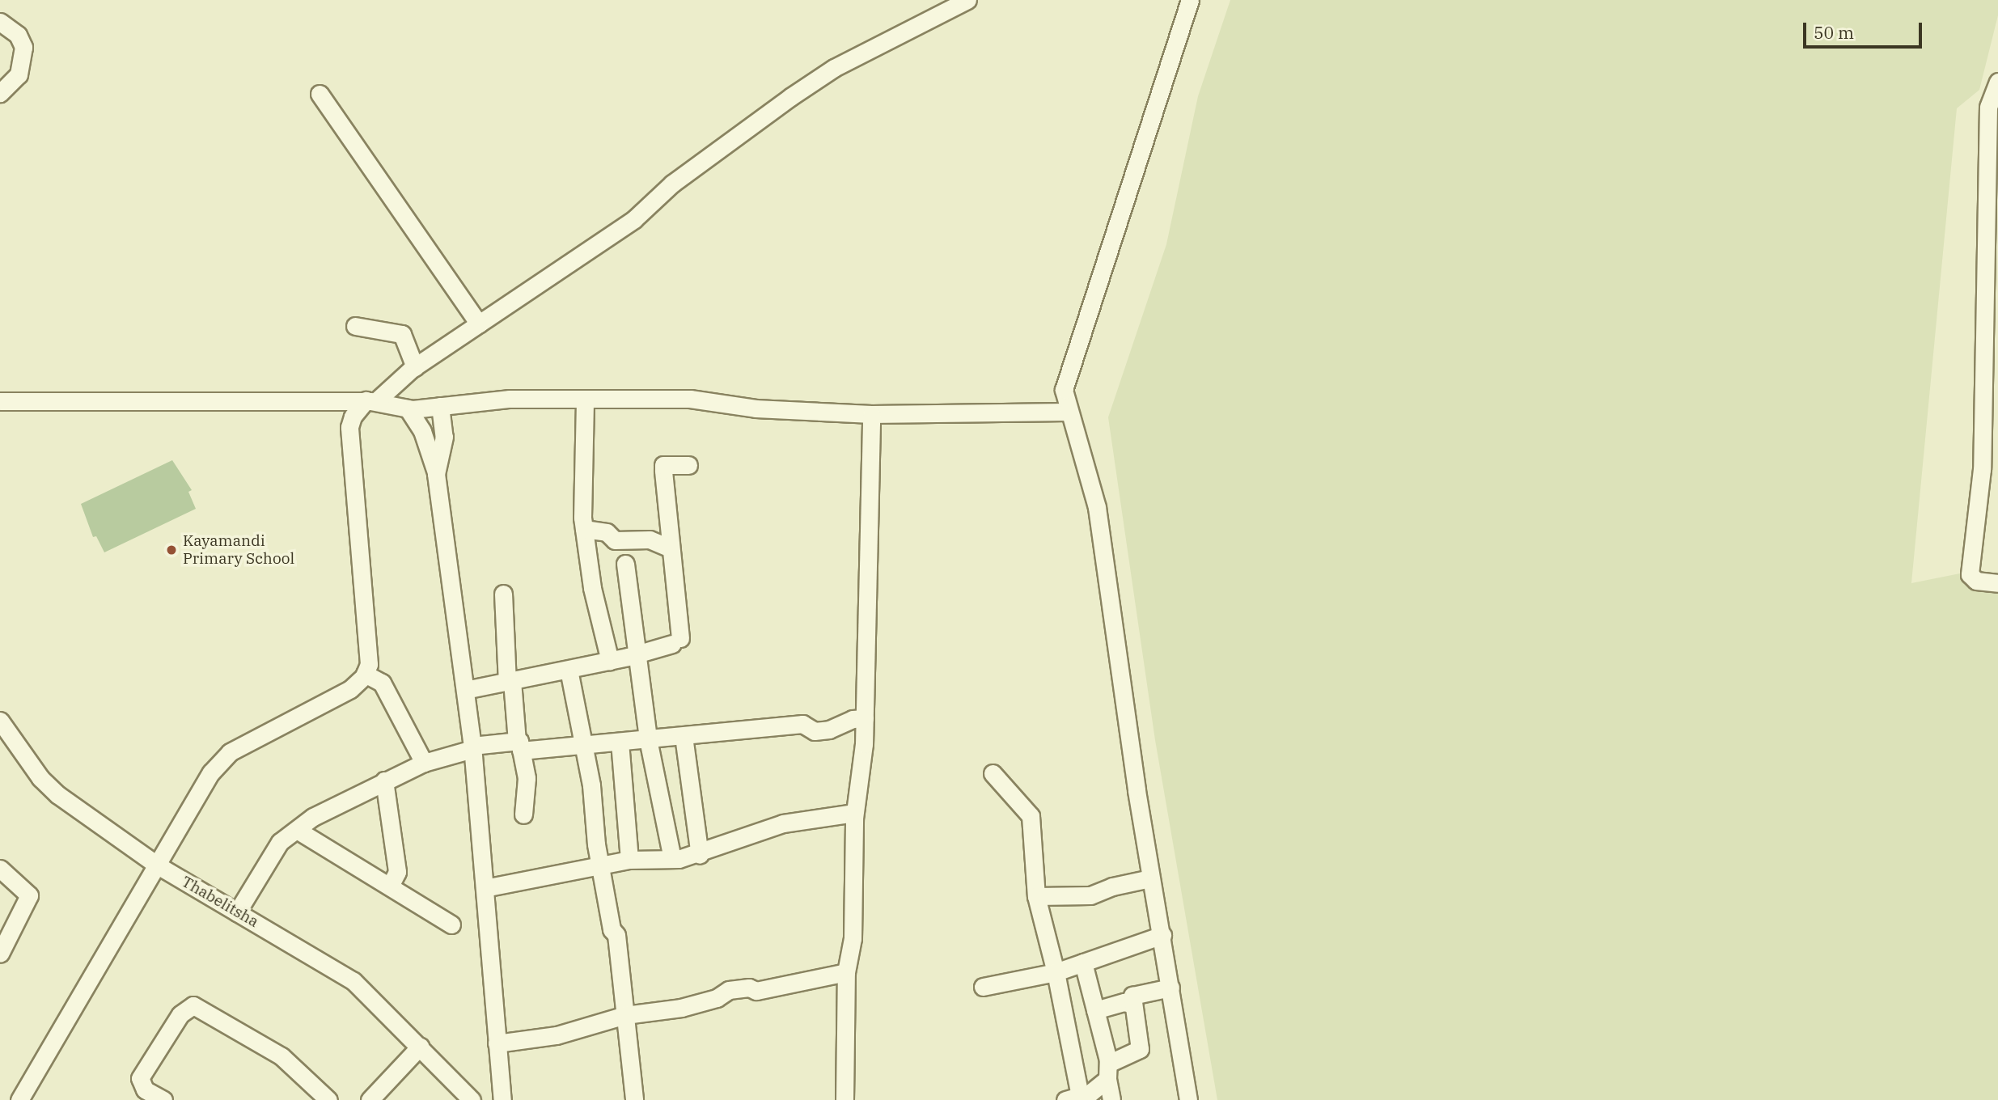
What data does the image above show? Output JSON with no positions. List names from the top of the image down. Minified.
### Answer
{"streets":{"street":["Thabelitsha"]},"places":["Kayamandi Primary School"],"scale_bar":"50 m"}
